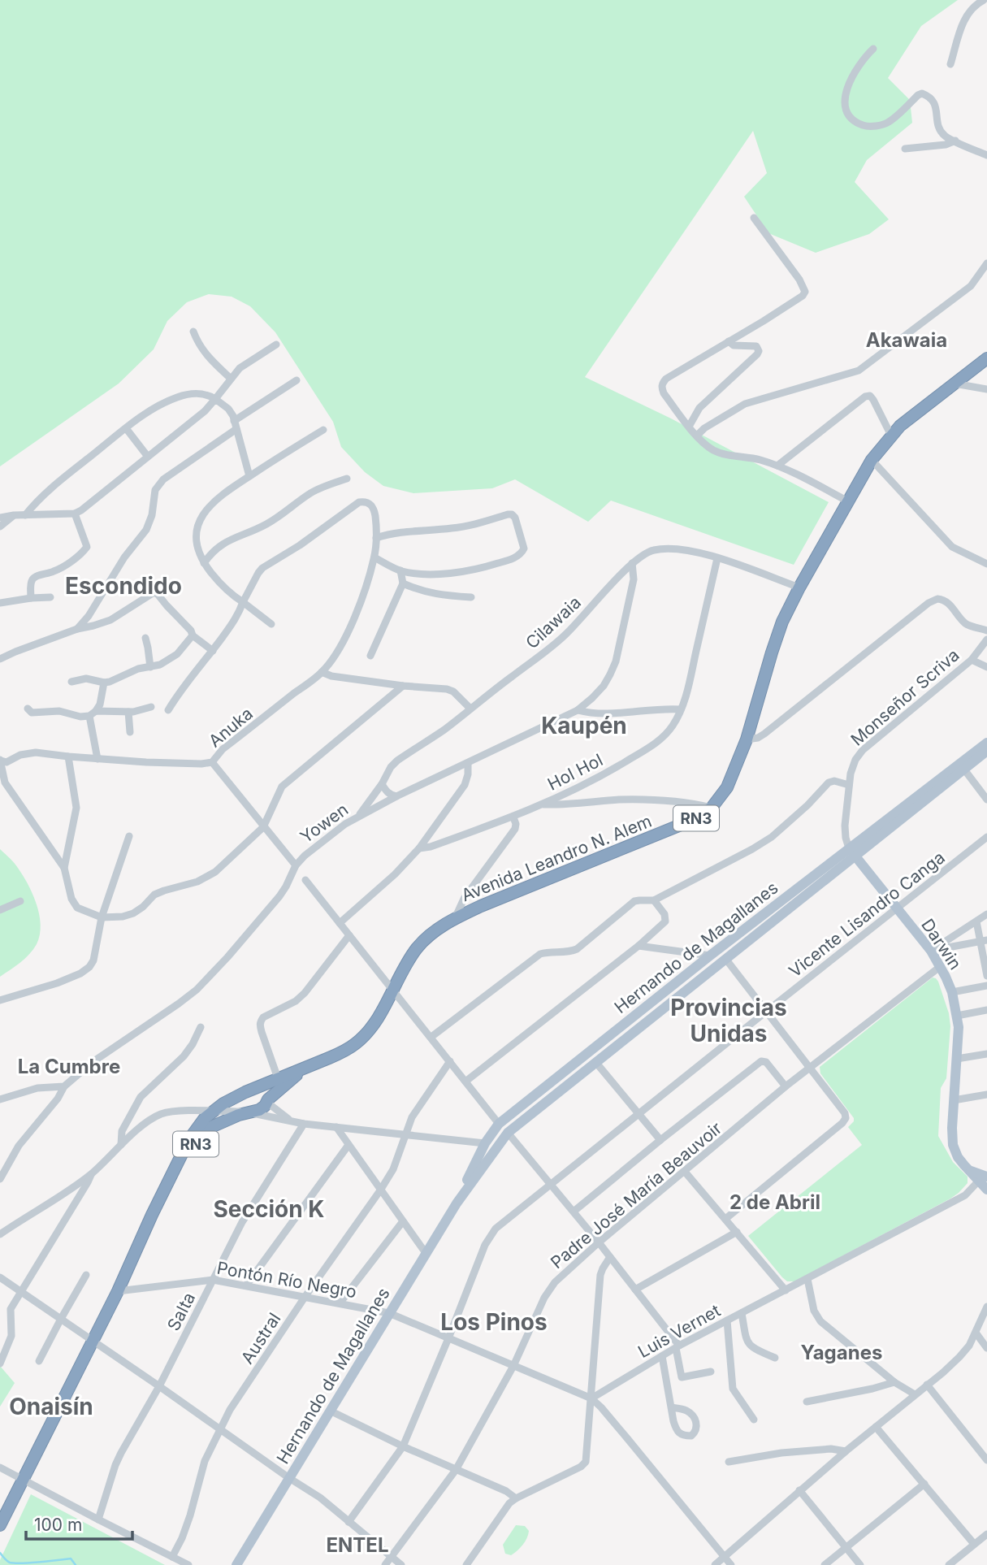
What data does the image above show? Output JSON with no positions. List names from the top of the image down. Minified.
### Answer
{"streets":{"highway":["RN3","Avenida Leandro N. Alem"],"main road":["Darwin","Hernando de Magallanes"],"street":["Cilawaia","Monseñor Scriva","Anuka","Hol Hol","Yowen","Vicente Lisandro Canga","Padre José María Beauvoir","Pontón Río Negro","Salta","Luis Vernet","Austral"]},"crossings":[["Cilawaia","Hol Hol"],["Cilawaia","Yowen"],["Cilawaia","Avenida Leandro N. Alem"],["Avenida Leandro N. Alem","Pontón Río Negro"],["Vicente Lisandro Canga","Darwin"],["Vicente Lisandro Canga","Pontón Río Negro"],["Darwin","Hernando de Magallanes"],["Darwin","Padre José María Beauvoir"],["Darwin","Luis Vernet"],["Hernando de Magallanes","Pontón Río Negro"],["Padre José María Beauvoir","Pontón Río Negro"],["Pontón Río Negro","Salta"],["Pontón Río Negro","Luis Vernet"],["Pontón Río Negro","Austral"]],"districts":["Akawaia","Escondido","Kaupén","Provincias Unidas","La Cumbre","2 de Abril","Sección K","Los Pinos","Yaganes","Onaisín","ENTEL"],"scale_bar":"100 m"}
